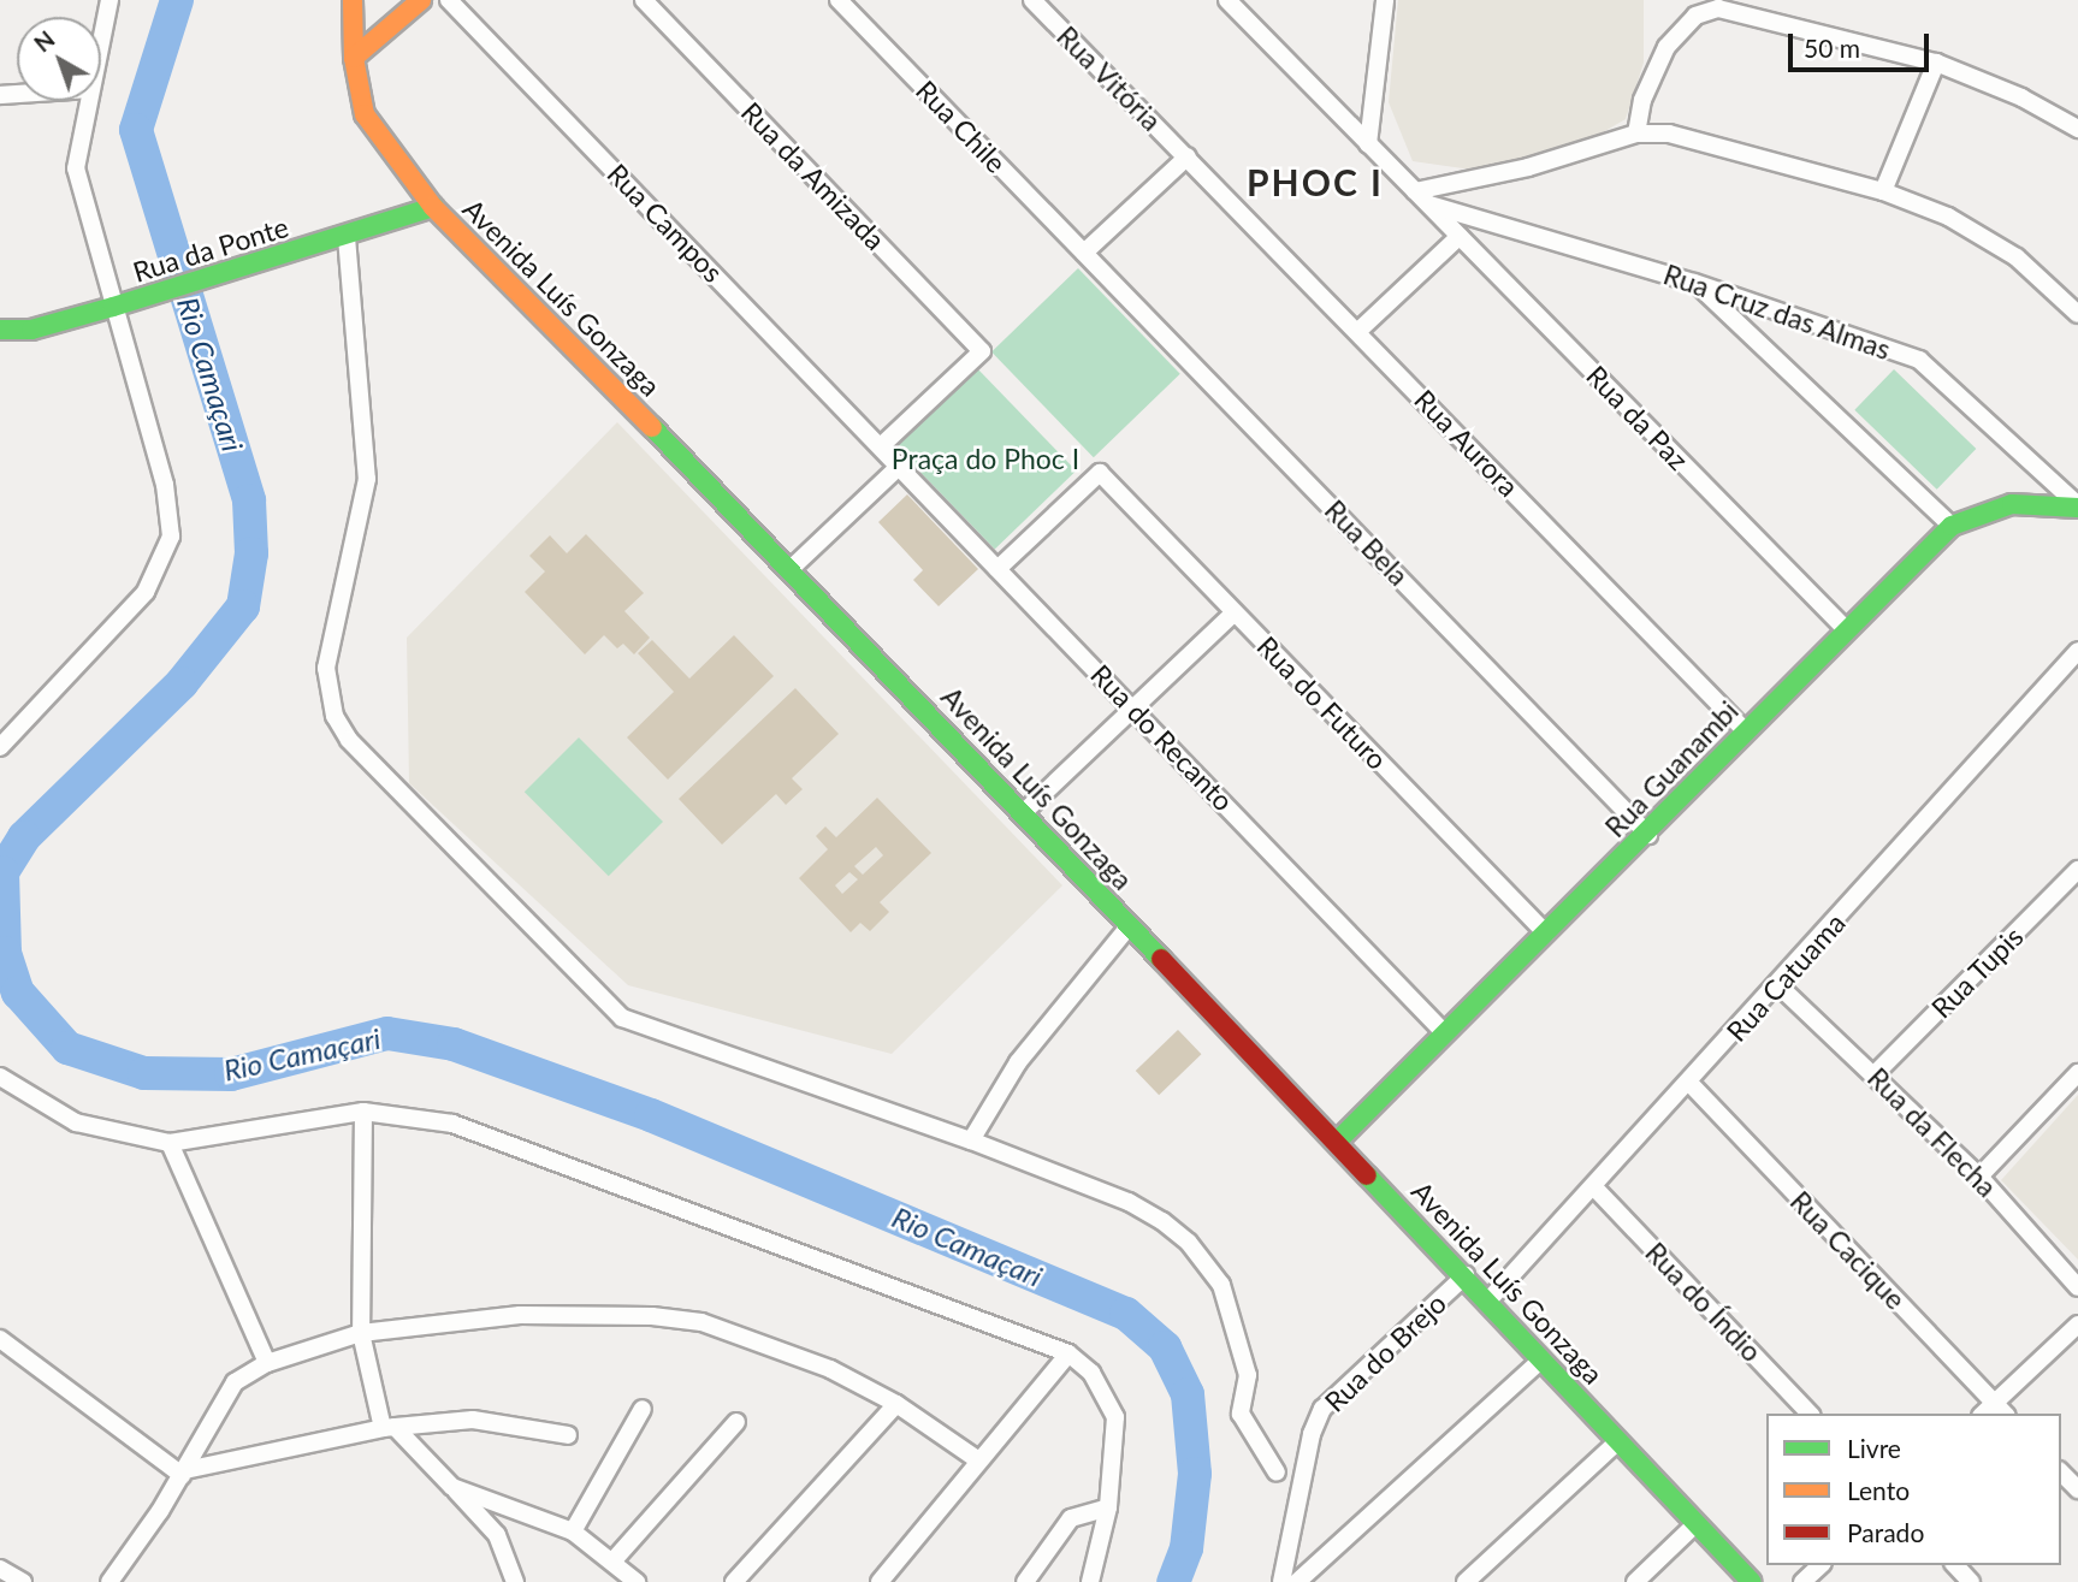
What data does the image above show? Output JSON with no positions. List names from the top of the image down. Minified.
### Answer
{"streets":{"street":["Rua Vitória","Rua Chile","Rua da Amizada","Rua Campos","Rua da Ponte","Avenida Luís Gonzaga","Rua Cruz das Almas","Rua da Paz","Rua Aurora","Rua Bela","Rua do Futuro","Rua do Recanto","Rua Guanambi","Rua Tupis","Rua Catuama","Rua da Flecha","Rua Cacique","Rua do Índio","Rua do Brejo"]},"crossings":[["Rua Vitória","Rua Aurora"],["Rua Chile","Rua Bela"],["Rua da Amizada","Rua Campos"],["Rua da Amizada","Rua do Recanto"],["Rua Campos","Rua do Recanto"],["Rua da Ponte","Avenida Luís Gonzaga"],["Avenida Luís Gonzaga","Rua Guanambi"],["Avenida Luís Gonzaga","Rua Catuama"],["Avenida Luís Gonzaga","Rua do Brejo"],["Rua Cruz das Almas","Rua da Paz"],["Rua Cruz das Almas","Rua Guanambi"],["Rua da Paz","Rua Guanambi"],["Rua Aurora","Rua Guanambi"],["Rua Bela","Rua Guanambi"],["Rua do Futuro","Rua do Recanto"],["Rua do Futuro","Rua Guanambi"],["Rua do Recanto","Rua Guanambi"],["Rua Tupis","Rua da Flecha"],["Rua Catuama","Rua da Flecha"],["Rua Catuama","Rua Cacique"],["Rua Catuama","Rua do Índio"]],"districts":["PHOC I"],"water":["Rio Camaçari"],"parks":["Praça do Phoc I"],"legend":["Livre","Lento","Parado"],"scale_bar":"50 m","north":"top left"}
